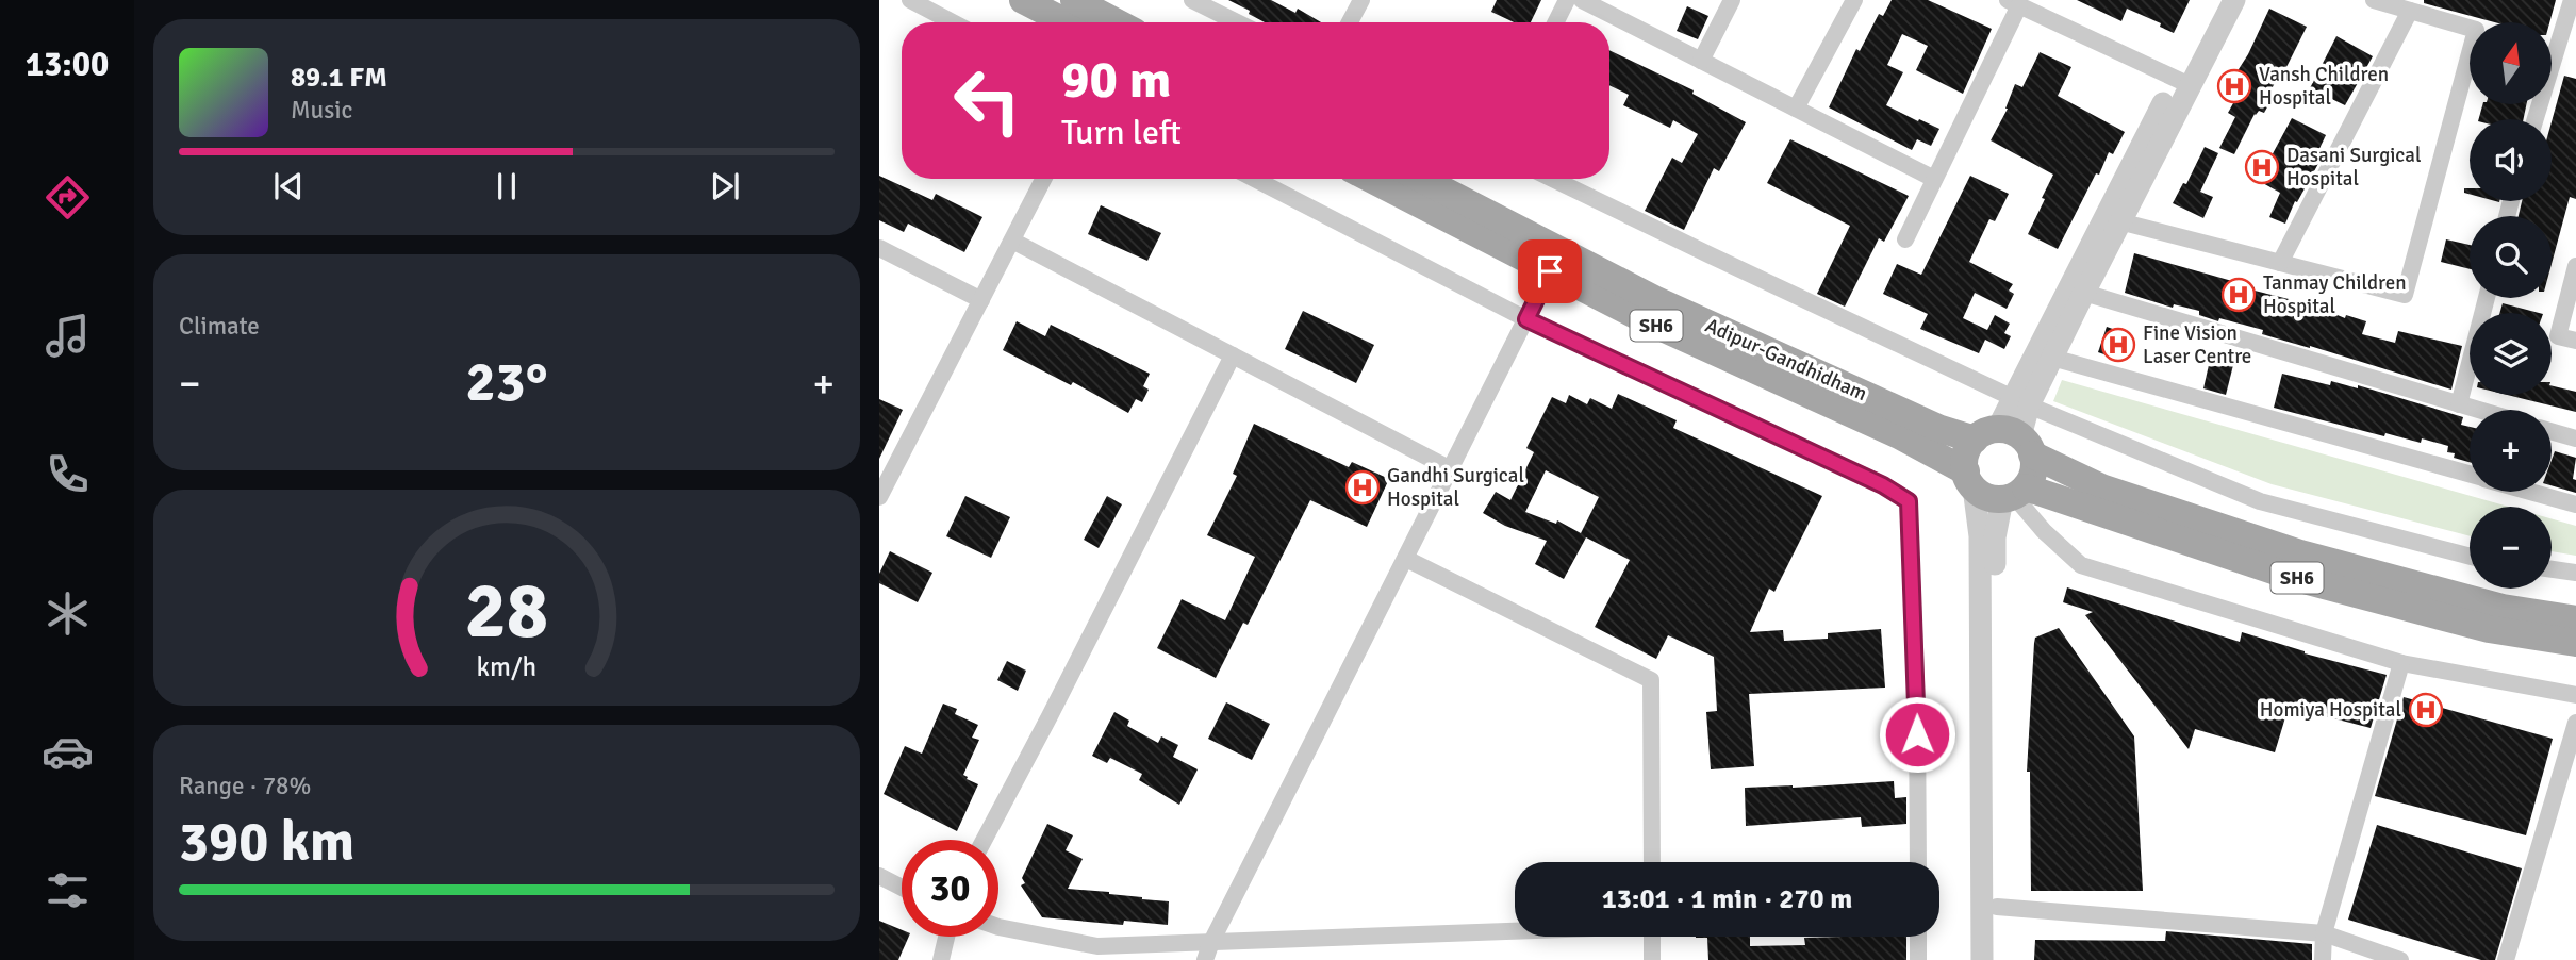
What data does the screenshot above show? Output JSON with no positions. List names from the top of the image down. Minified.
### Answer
{"streets":{"main road":["SH6","Adipur-Gandhidham"]},"crossings":[["SH6","Adipur-Gandhidham"]],"places":{"hospital":["Vansh Children Hospital","Dasani Surgical Hospital","Tanmay Children Hospital","Fine Vision Laser Centre","Gandhi Surgical Hospital","Homiya Hospital"]},"north":"top","page":{"tabs":"13:00","map_buttons":["+","−"],"turn":["90 m","Turn left"],"song":["89.1 FM","Music"],"tile":["Climate",["Range · 78%","390 km"]],"heat":["−","23°","+"],"limit":"30","trip":"13:01 · 1 min · 270 m","gauge":["28","km/h"]}}
